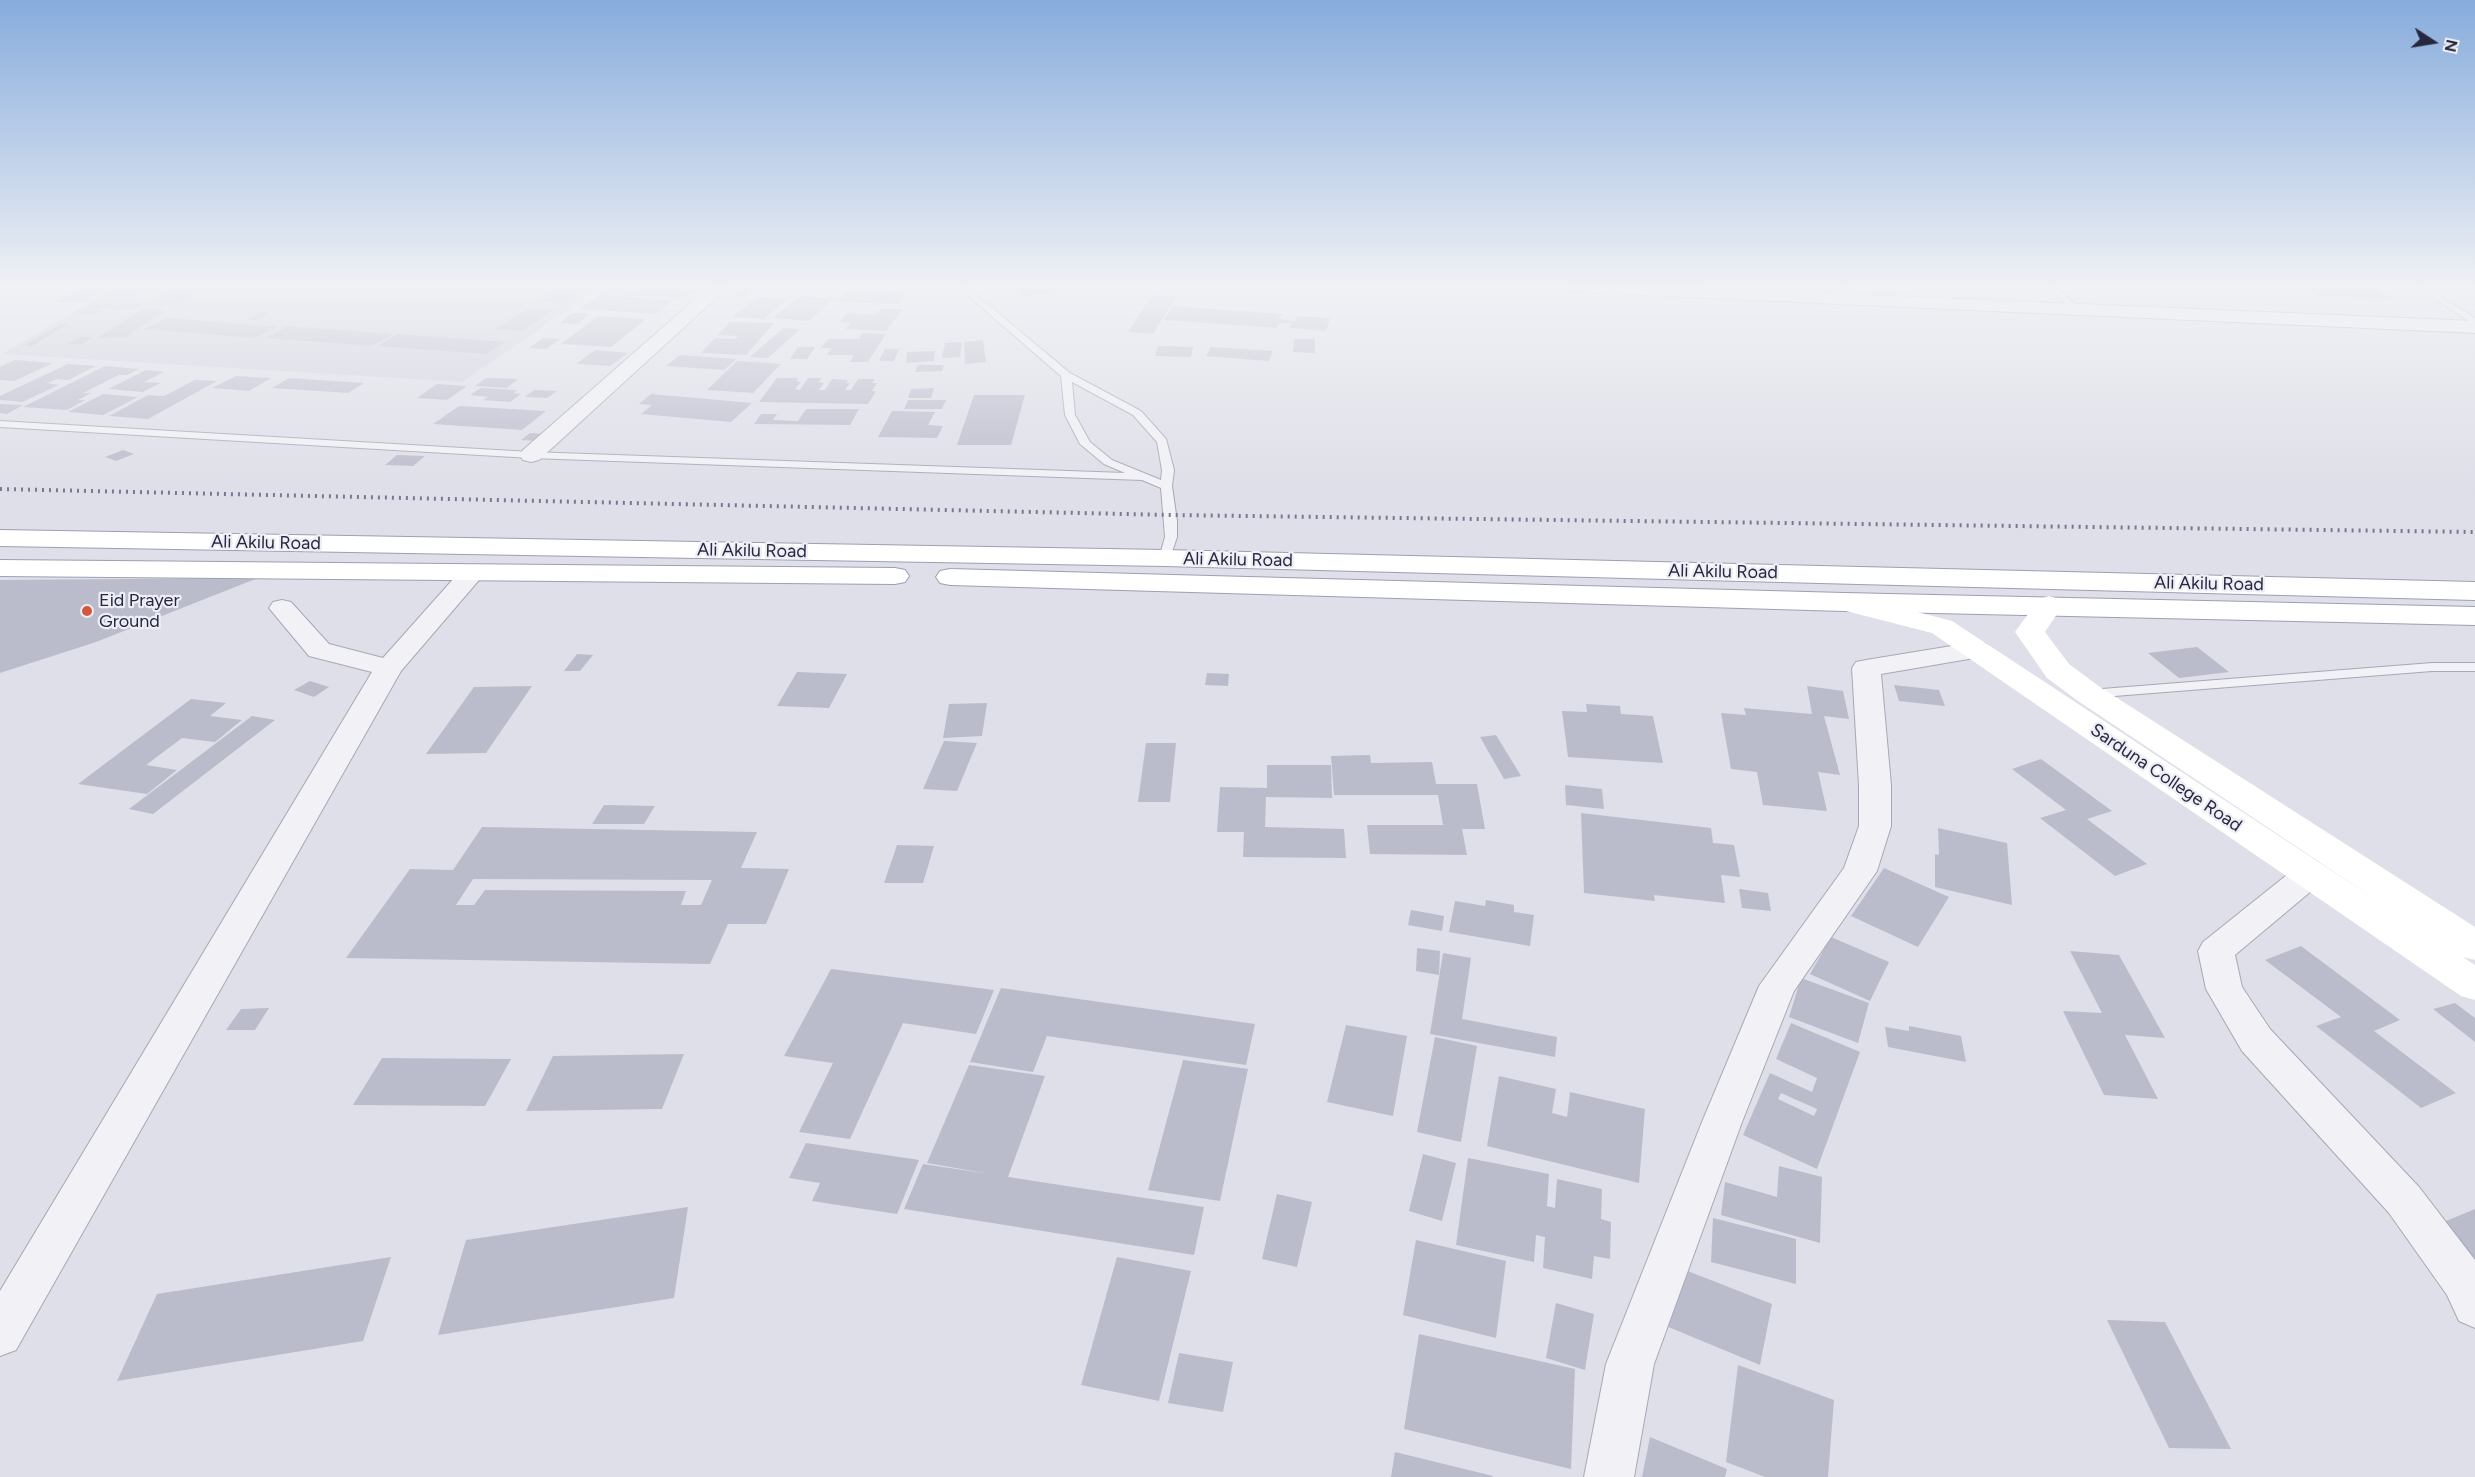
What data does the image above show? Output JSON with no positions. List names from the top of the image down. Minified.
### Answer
{"streets":{"main road":["Ali Akilu Road","Sarduna College Road"]},"crossings":[["Ali Akilu Road","Sarduna College Road"]],"places":["Eid Prayer Ground"],"north":"right"}
